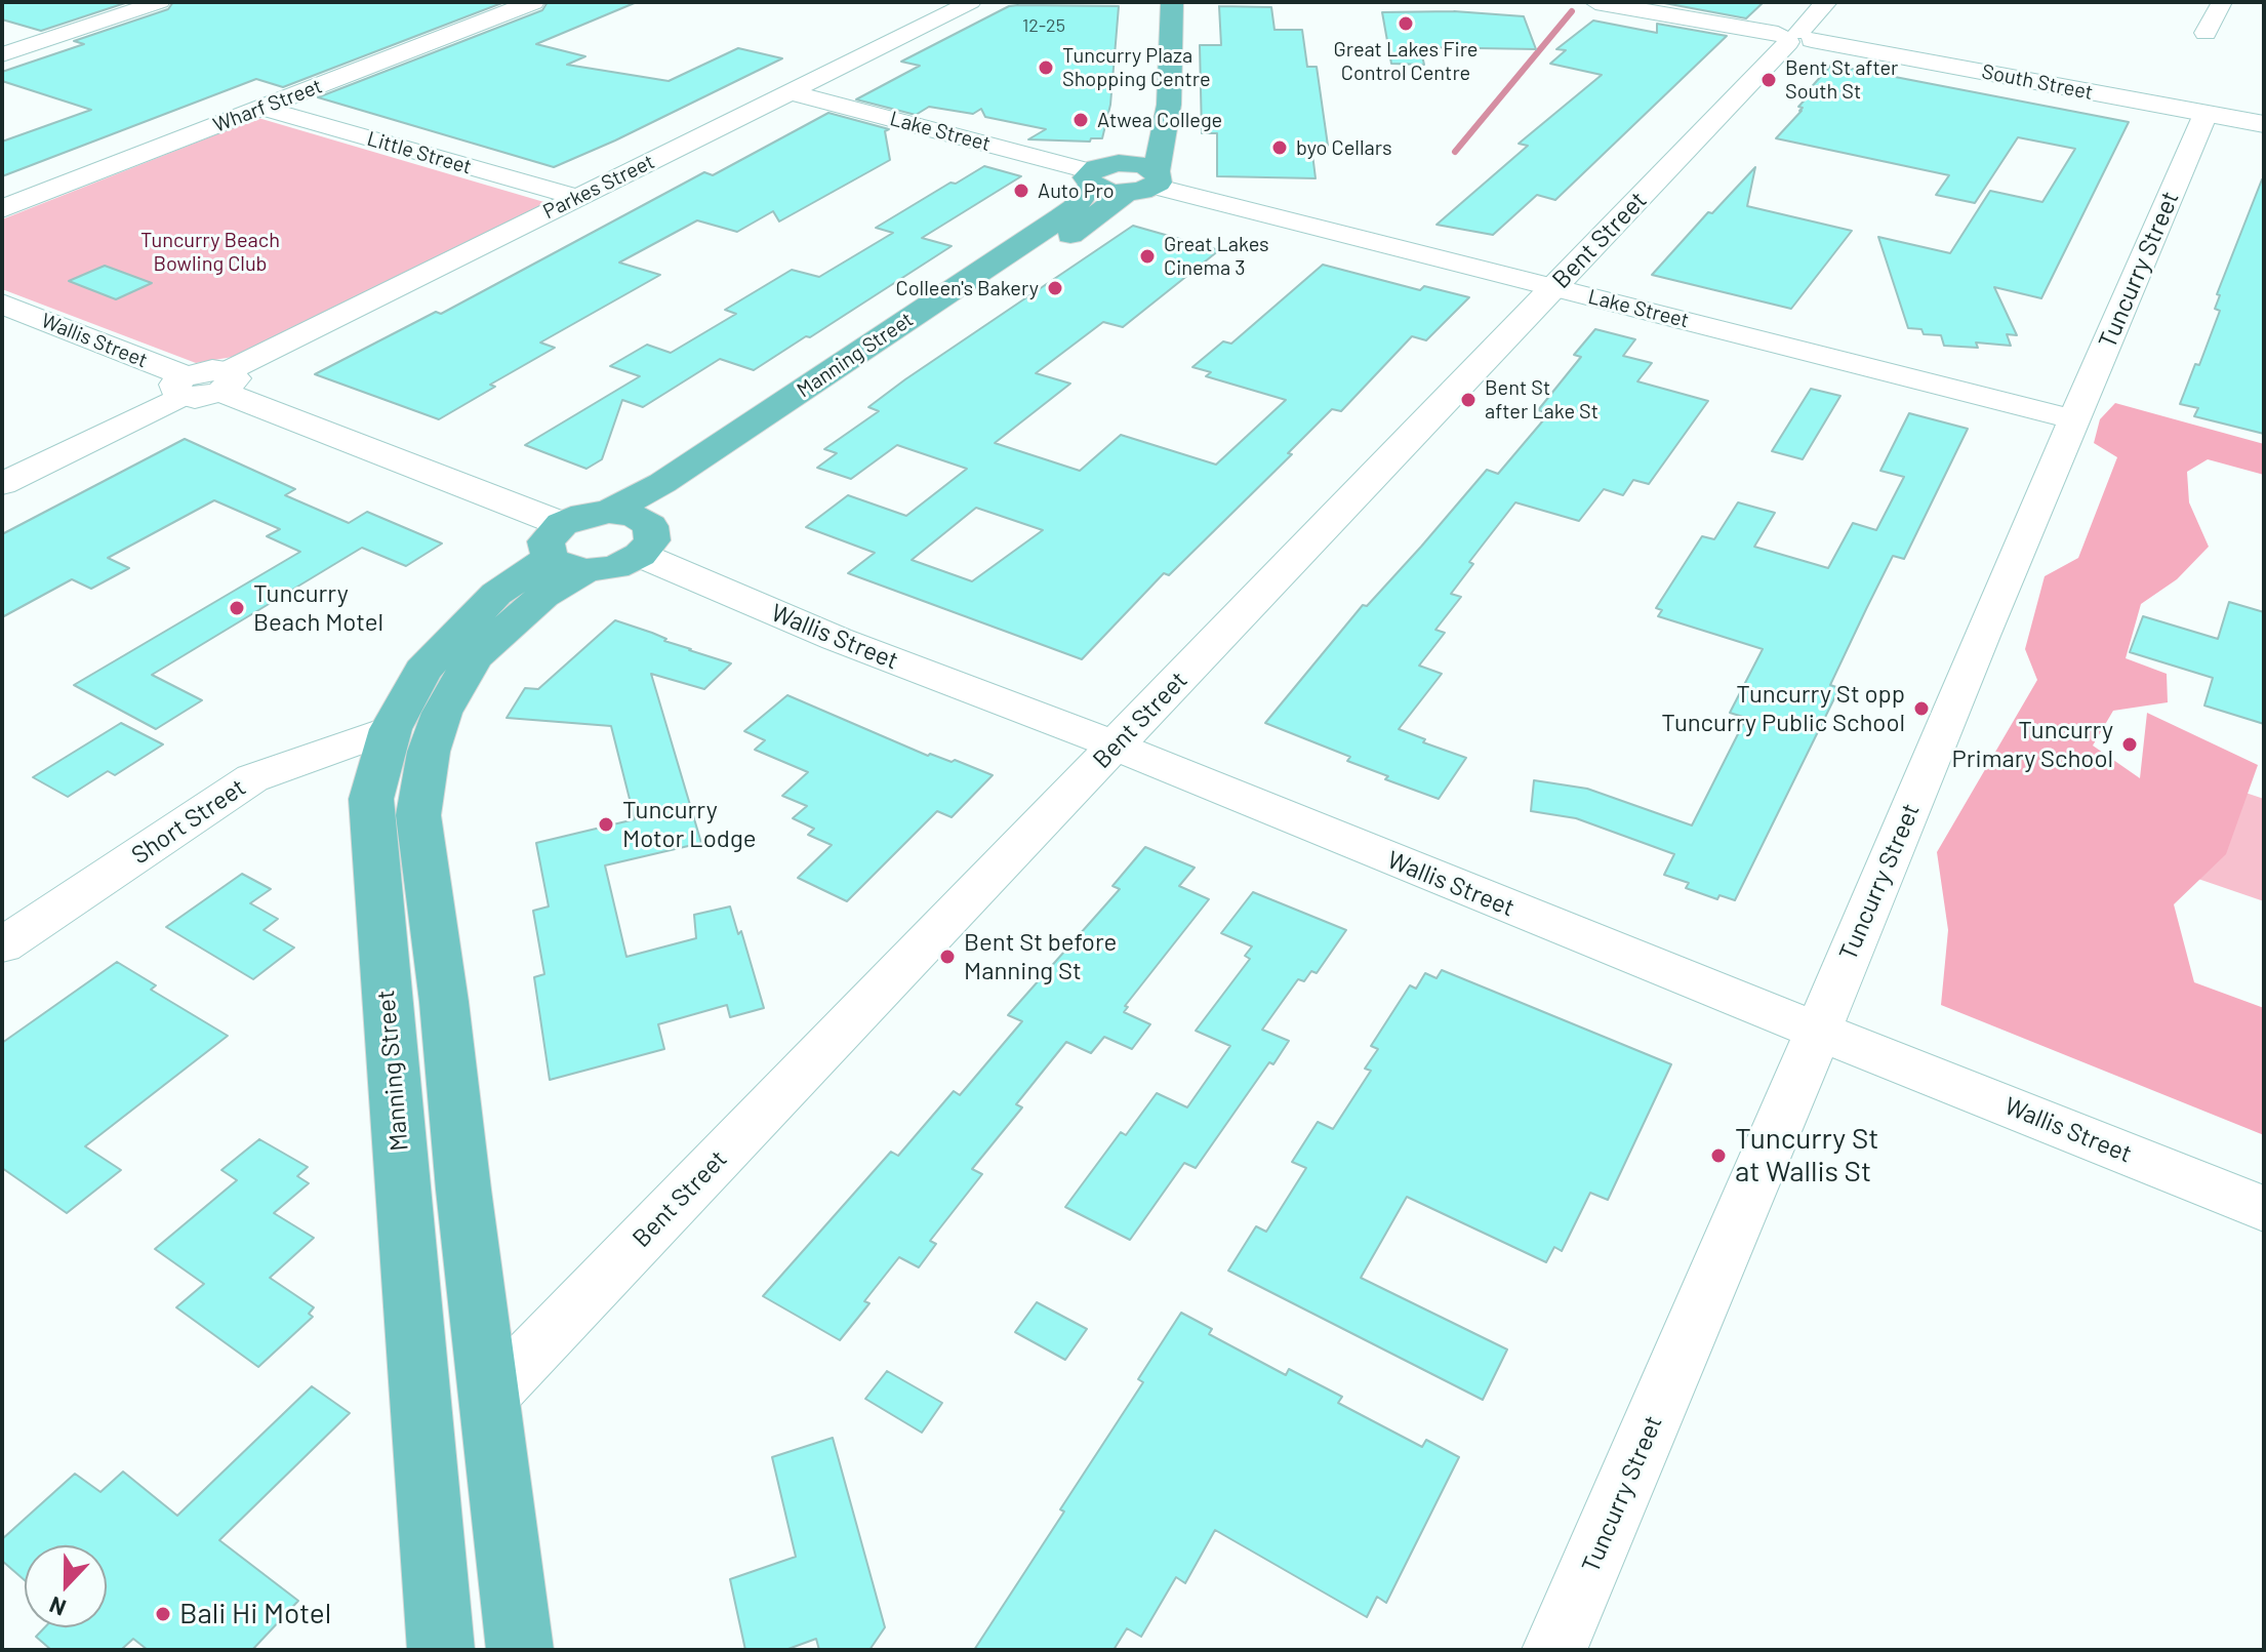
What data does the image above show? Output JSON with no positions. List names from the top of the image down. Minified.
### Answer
{"streets":{"main road":["Manning Street"],"street":["South Street","Wharf Street","Lake Street","Little Street","Parkes Street","Bent Street","Tuncurry Street","Wallis Street","Short Street"]},"crossings":[["South Street","Bent Street"],["South Street","Tuncurry Street"],["Wharf Street","Little Street"],["Lake Street","Parkes Street"],["Lake Street","Bent Street"],["Lake Street","Tuncurry Street"],["Lake Street","Manning Street"],["Little Street","Parkes Street"],["Bent Street","Wallis Street"],["Tuncurry Street","Wallis Street"],["Wallis Street","Manning Street"],["Manning Street","Short Street"]],"parks":["Tuncurry Beach Bowling Club"],"places":["Great Lakes Fire Control Centre","Tuncurry Plaza Shopping Centre","Bent St after South St","Atwea College","byo Cellars","Auto Pro","Great Lakes Cinema 3","Colleen's Bakery","Bent St after Lake St","Tuncurry Beach Motel","Tuncurry St opp Tuncurry Public School","Tuncurry Primary School","Tuncurry Motor Lodge","Bent St before Manning St","Tuncurry St at Wallis St","Bali Hi Motel"],"house_numbers":["12-25"],"north":"bottom"}
